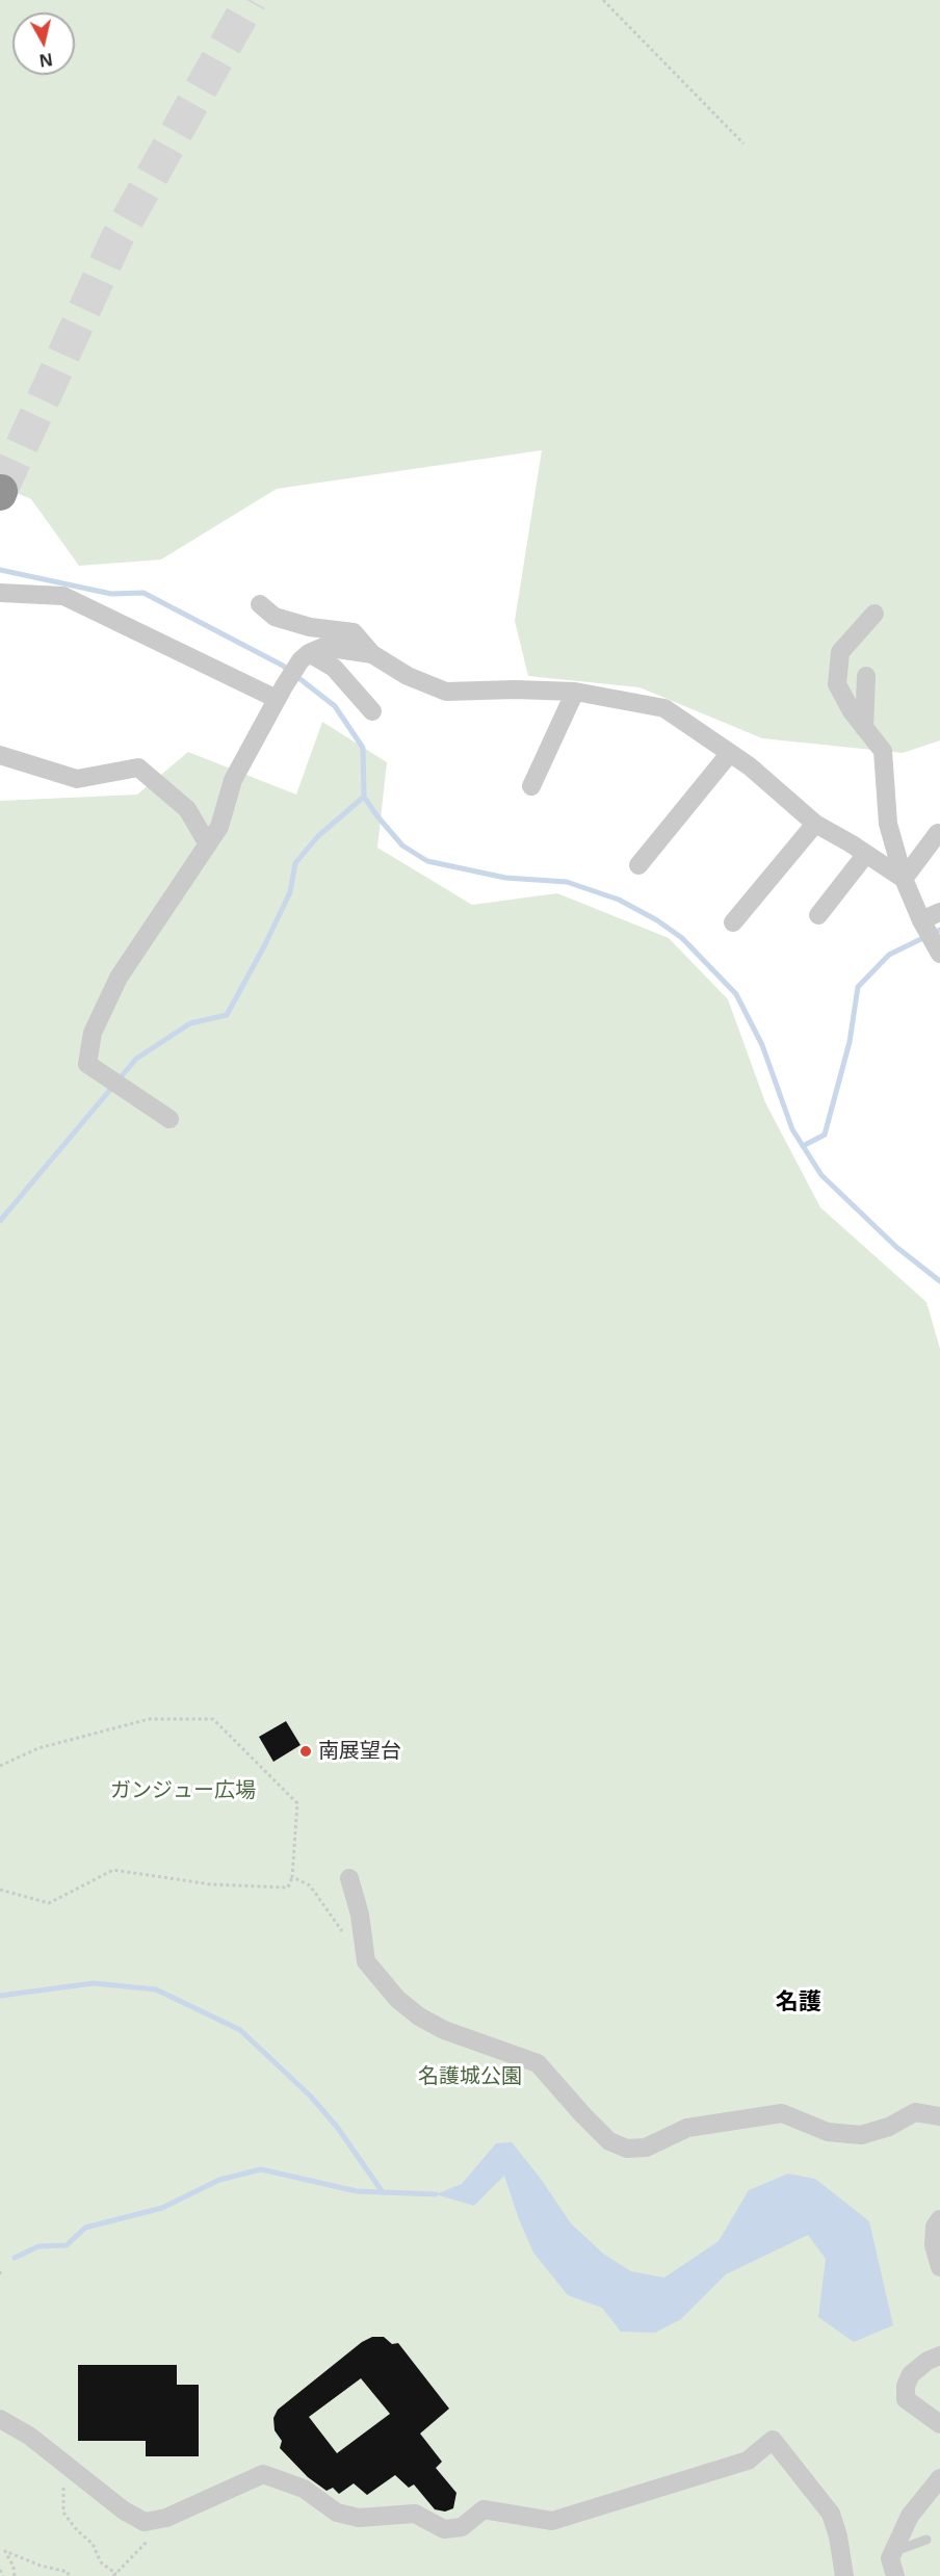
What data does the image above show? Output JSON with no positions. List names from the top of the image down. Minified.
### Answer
{"districts":["名護"],"parks":["ガンジュー広場","名護城公園"],"places":["南展望台"],"north":"bottom"}
